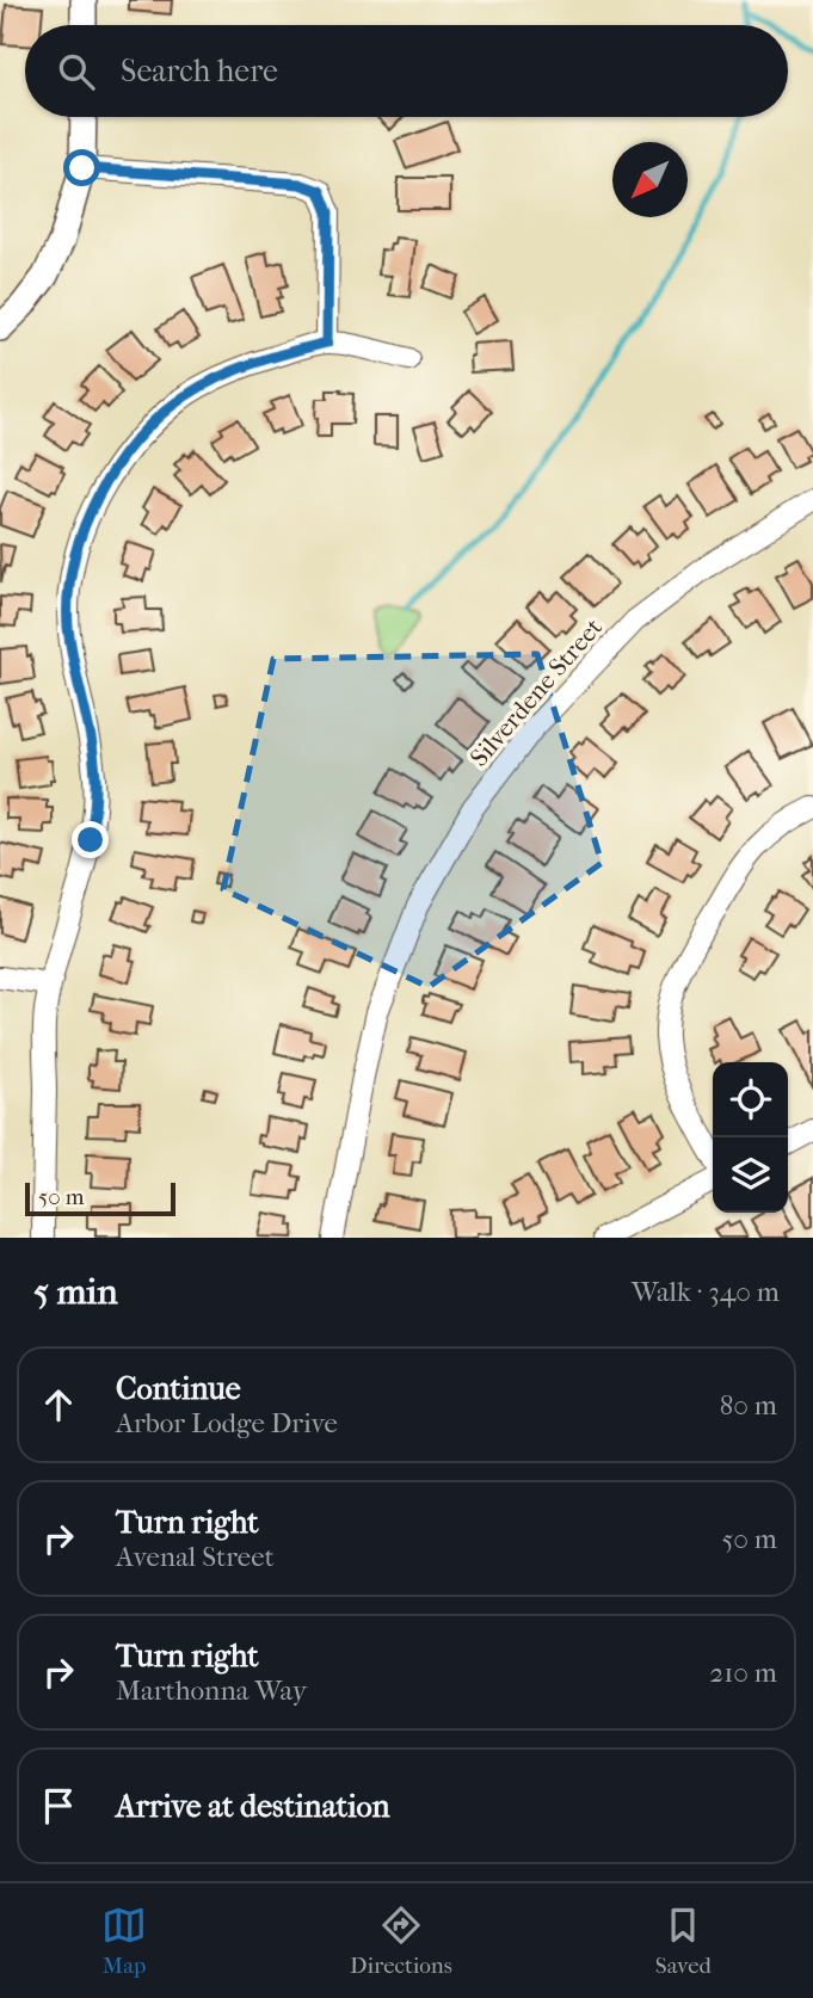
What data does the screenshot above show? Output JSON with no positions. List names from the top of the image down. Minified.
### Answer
{"streets":{"street":["Silverdene Street"]},"scale_bar":"50 m","north":"bottom left","page":{"search":"Search here","scale":"50 m","heading":["5 min","Walk · 340 m"],"list":[["Continue","Arbor Lodge Drive","80 m"],["Turn right","Avenal Street","50 m"],["Turn right","Marthonna Way","210 m"],"Arrive at destination"],"nav":["Map","Directions","Saved"]}}
